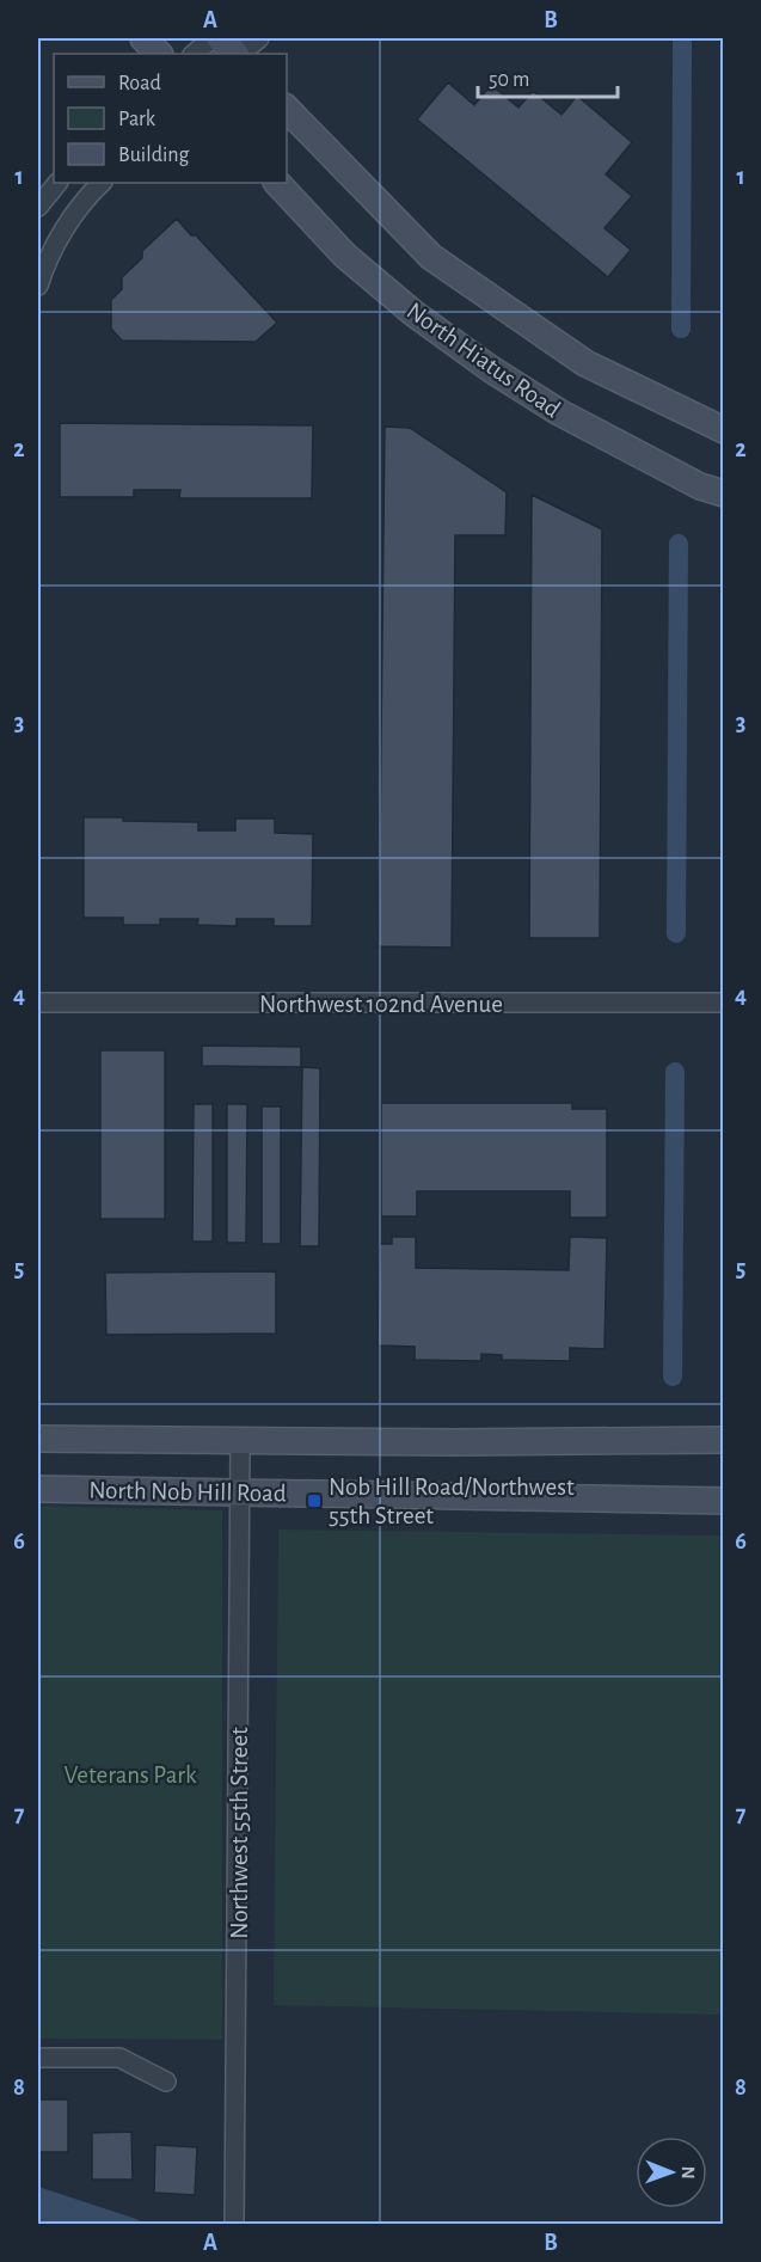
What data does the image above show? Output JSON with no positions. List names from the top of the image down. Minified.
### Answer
{"streets":{"main road":["North Hiatus Road","North Nob Hill Road"],"street":["Northwest 102nd Avenue","Northwest 55th Street"]},"crossings":[["North Nob Hill Road","Northwest 55th Street"]],"parks":["Veterans Park"],"places":{"transit":["Nob Hill Road/Northwest 55th Street"]},"legend":["Road","Park","Building"],"scale_bar":"50 m","north":"right","grid":{"columns":["A","B"],"rows":["1","2","3","4","5","6","7","8"]}}
